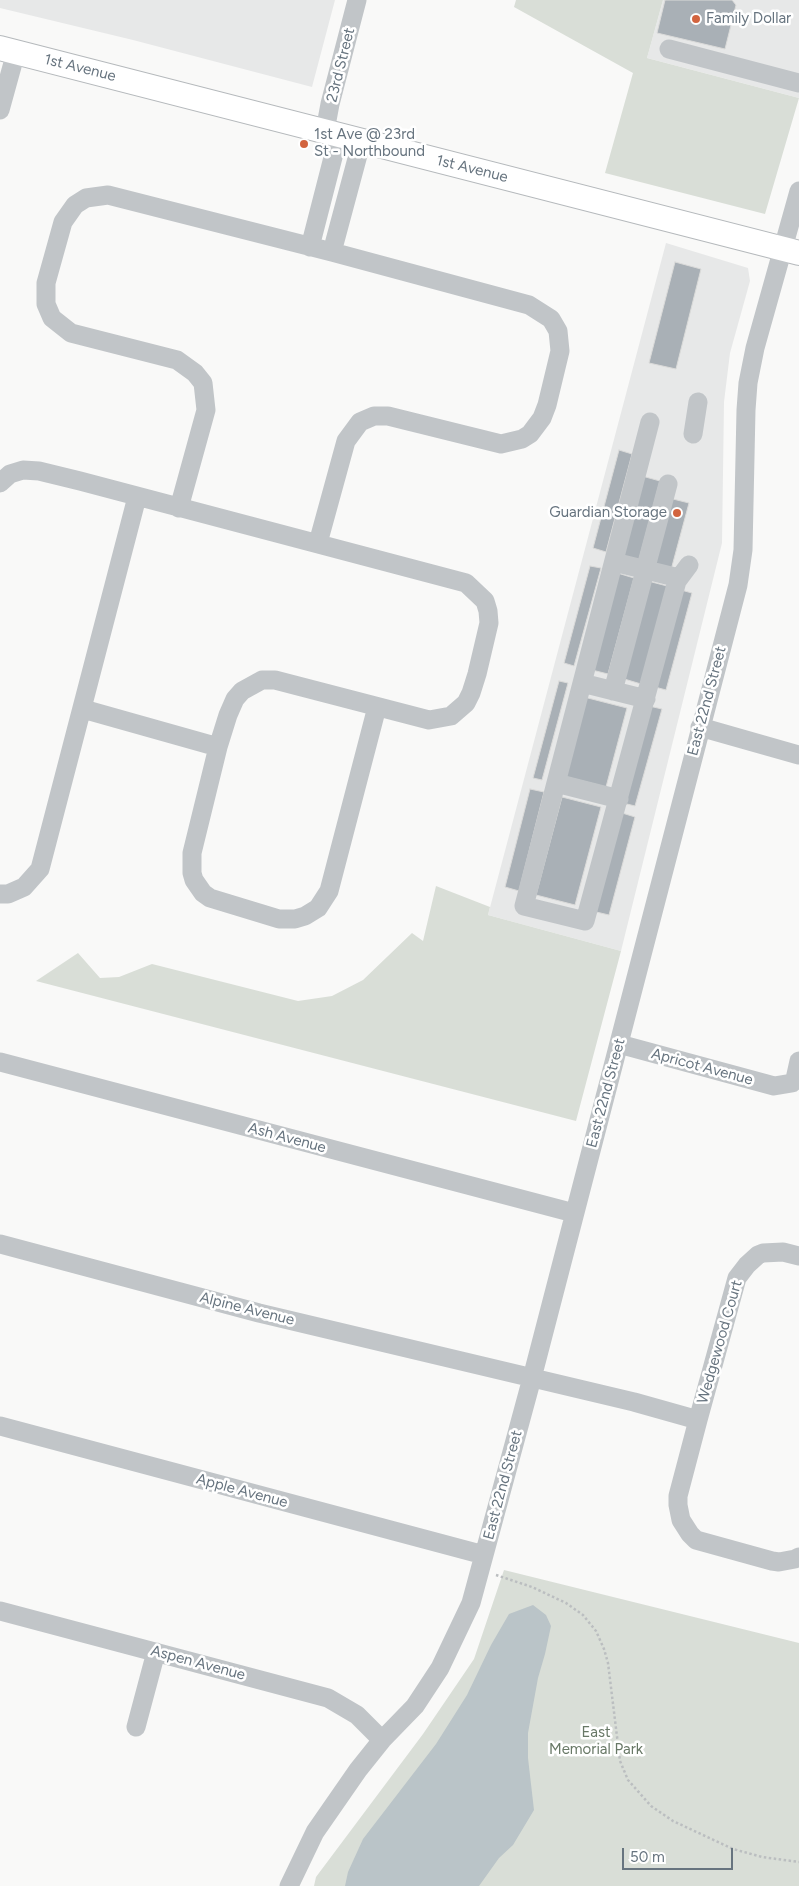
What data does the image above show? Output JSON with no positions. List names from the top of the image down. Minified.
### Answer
{"streets":{"main road":["1st Avenue"],"street":["23rd Street","East 22nd Street","Apricot Avenue","Ash Avenue","Alpine Avenue","Wedgewood Court","Apple Avenue","Aspen Avenue"]},"crossings":[["23rd Street","1st Avenue"],["1st Avenue","East 22nd Street"],["East 22nd Street","Apricot Avenue"],["East 22nd Street","Ash Avenue"],["East 22nd Street","Wedgewood Court"],["East 22nd Street","Apple Avenue"],["East 22nd Street","Aspen Avenue"],["Alpine Avenue","Wedgewood Court"]],"parks":["East Memorial Park"],"places":["Family Dollar","1st Ave @ 23rd St - Northbound","Guardian Storage"],"scale_bar":"50 m"}
